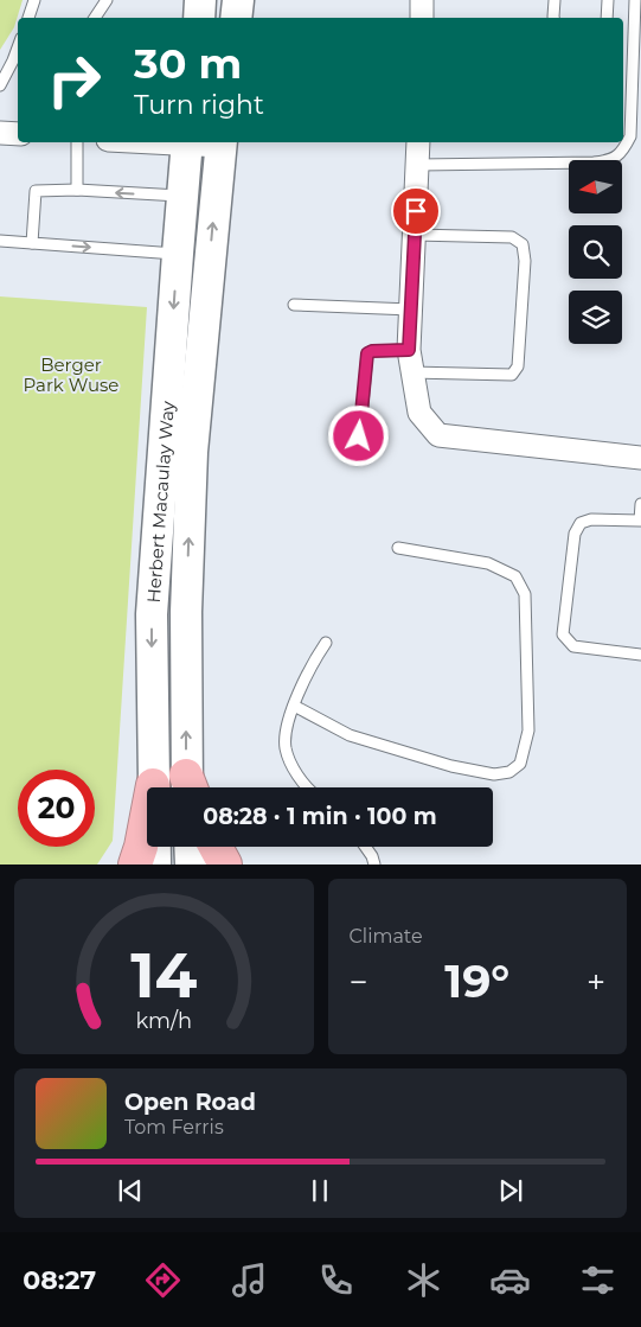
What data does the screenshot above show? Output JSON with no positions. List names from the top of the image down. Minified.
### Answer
{"streets":{"main road":["Herbert Macaulay Way"]},"parks":["Berger Park Wuse"],"north":"left","page":{"turn":["30 m","Turn right"],"limit":"20","trip":"08:28 · 1 min · 100 m","tile":"Climate","heat":["−","19°","+"],"song":["Open Road","Tom Ferris"],"tabs":"08:27","gauge":["14","km/h"]}}
